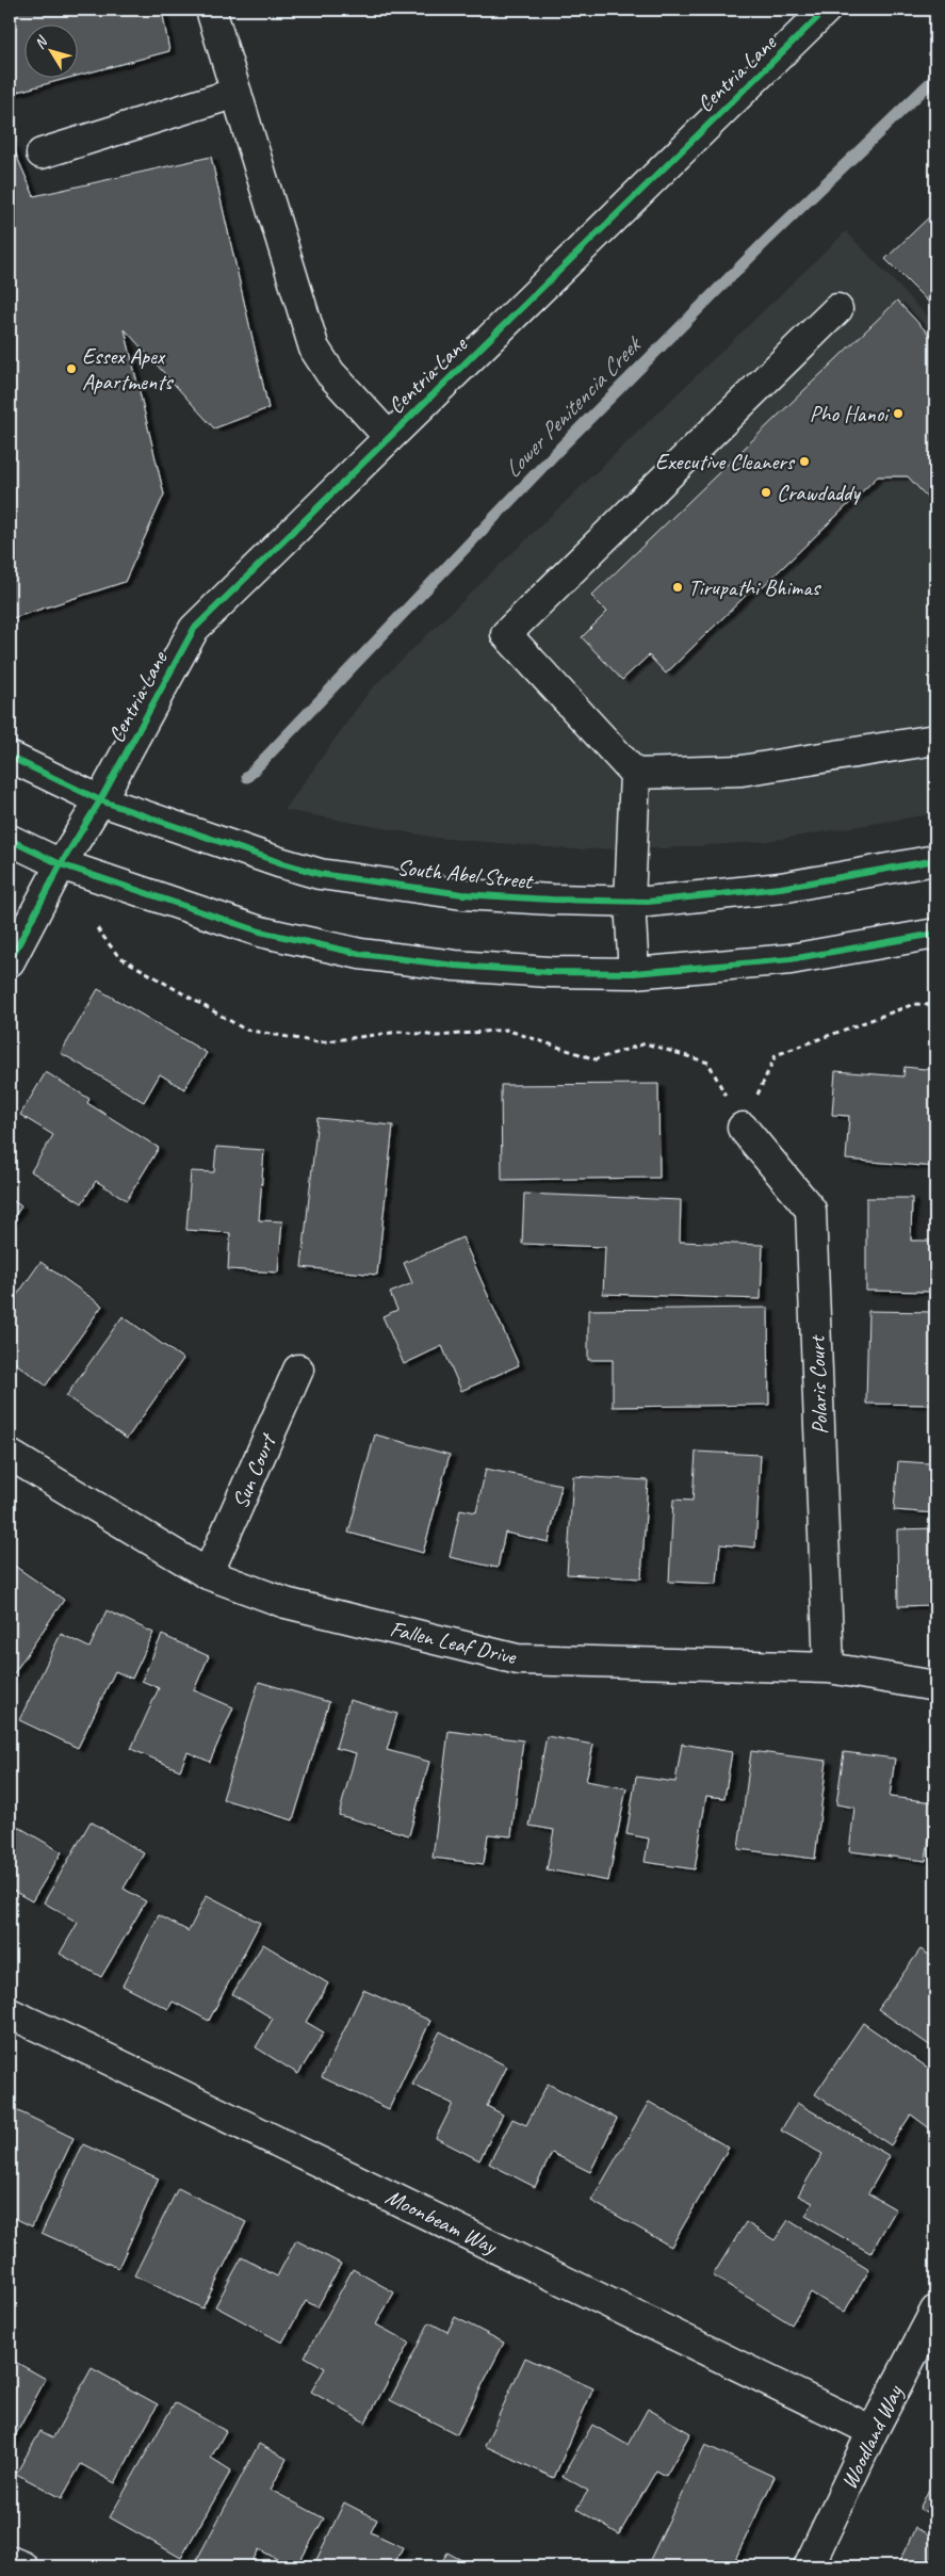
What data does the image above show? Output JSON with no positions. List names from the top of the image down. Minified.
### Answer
{"streets":{"street":["Centria Lane","South Abel Street","Polaris Court","Sun Court","Fallen Leaf Drive","Moonbeam Way","Woodland Way"]},"crossings":[["Centria Lane","South Abel Street"],["Polaris Court","Fallen Leaf Drive"],["Sun Court","Fallen Leaf Drive"],["Moonbeam Way","Woodland Way"]],"water":["Lower Penitencia Creek"],"places":["Essex Apex Apartments","Pho Hanoi","Executive Cleaners","Crawdaddy","Tirupathi Bhimas"],"north":"top left"}
